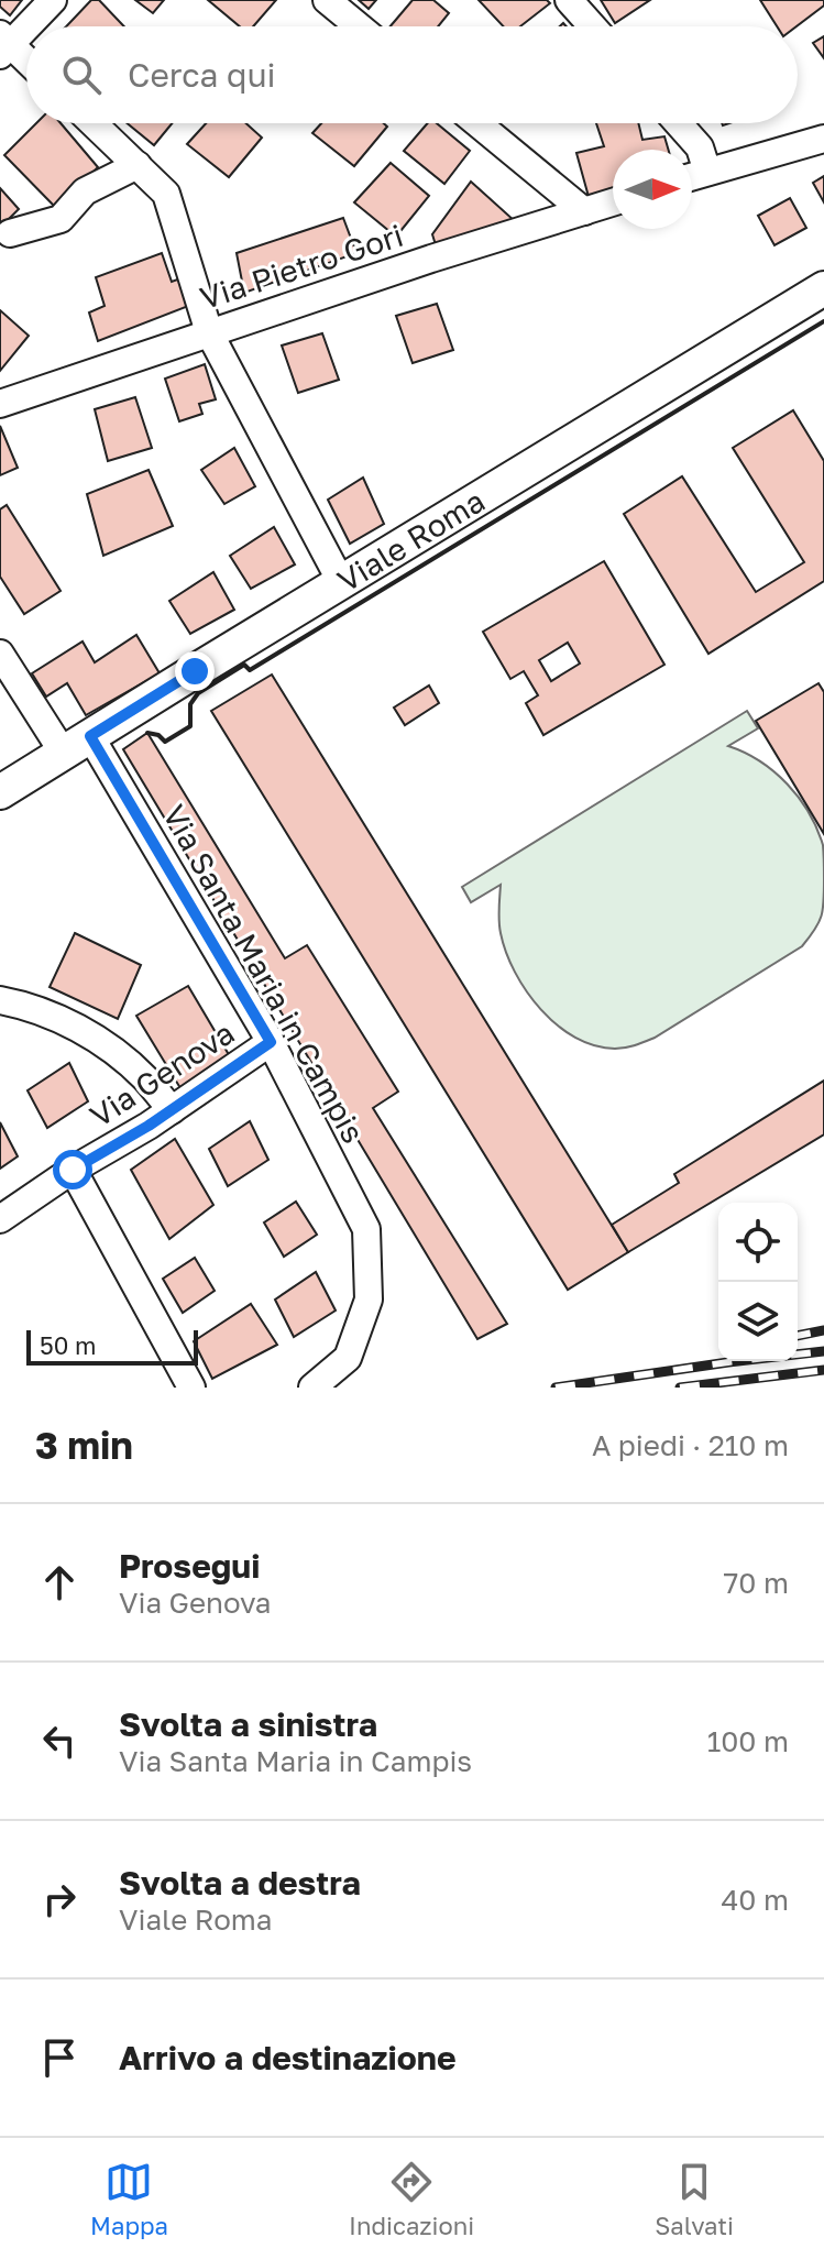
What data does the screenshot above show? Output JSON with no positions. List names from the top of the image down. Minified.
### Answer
{"streets":{"main road":["Viale Roma"],"street":["Via Pietro Gori","Via Santa Maria in Campis","Via Genova"]},"crossings":[["Viale Roma","Via Santa Maria in Campis"],["Via Santa Maria in Campis","Via Genova"]],"scale_bar":"50 m","north":"right","page":{"search":"Cerca qui","scale":"50 m","heading":["3 min","A piedi · 210 m"],"list":[["Prosegui","Via Genova","70 m"],["Svolta a sinistra","Via Santa Maria in Campis","100 m"],["Svolta a destra","Viale Roma","40 m"],"Arrivo a destinazione"],"nav":["Mappa","Indicazioni","Salvati"]}}
